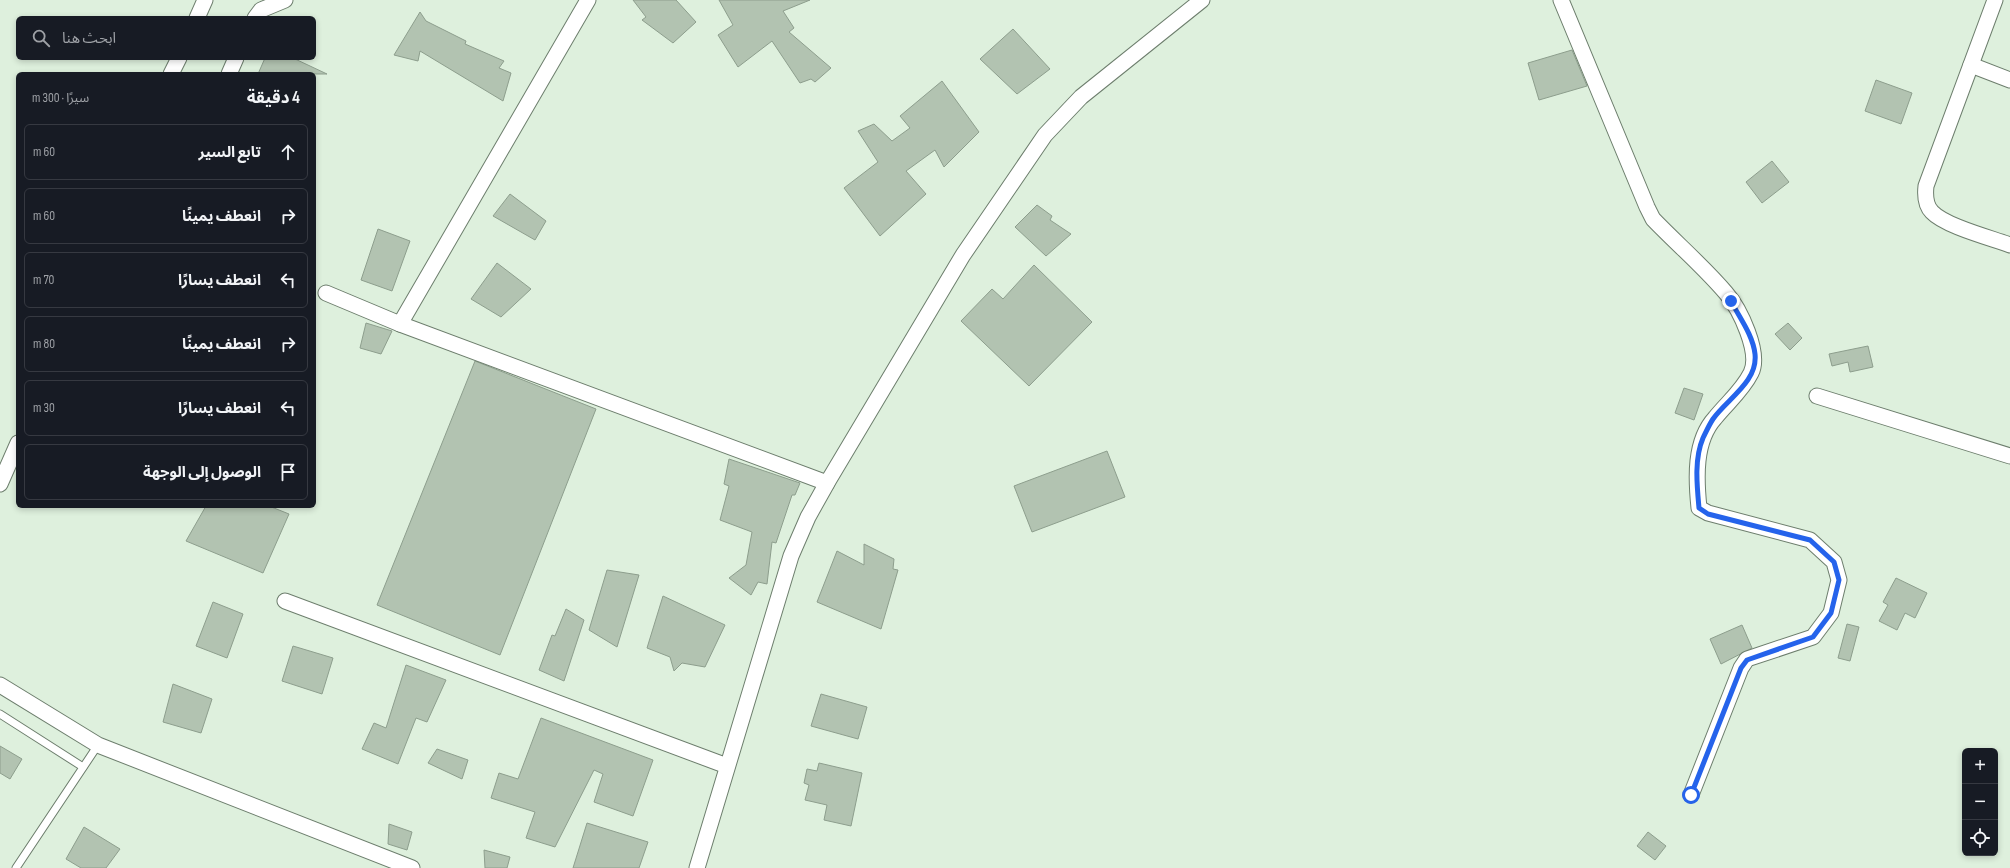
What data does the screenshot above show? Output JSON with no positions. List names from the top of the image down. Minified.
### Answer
{"page":{"search":"ابحث هنا","heading":["4 دقيقة","سيرًا · 300 m"],"list":[["تابع السير","60 m"],["انعطف يمينًا","60 m"],["انعطف يسارًا","70 m"],["انعطف يمينًا","80 m"],["انعطف يسارًا","30 m"],"الوصول إلى الوجهة"],"map_buttons":["+","−"]}}
